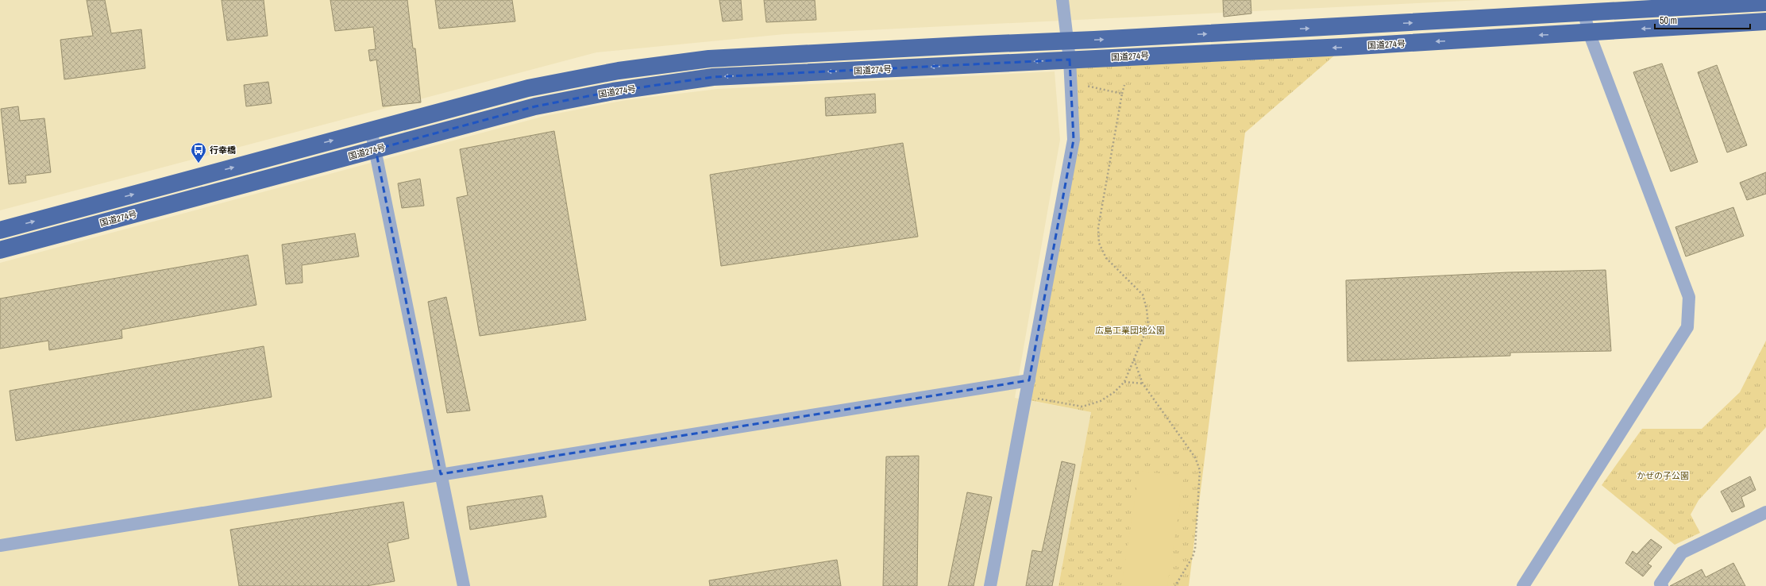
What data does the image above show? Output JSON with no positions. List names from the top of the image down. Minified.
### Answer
{"streets":{"highway":["国道274号"]},"parks":["広島工業団地公園","かぜの子公園"],"places":{"bus stop":["行幸橋"]},"scale_bar":"50 m"}
